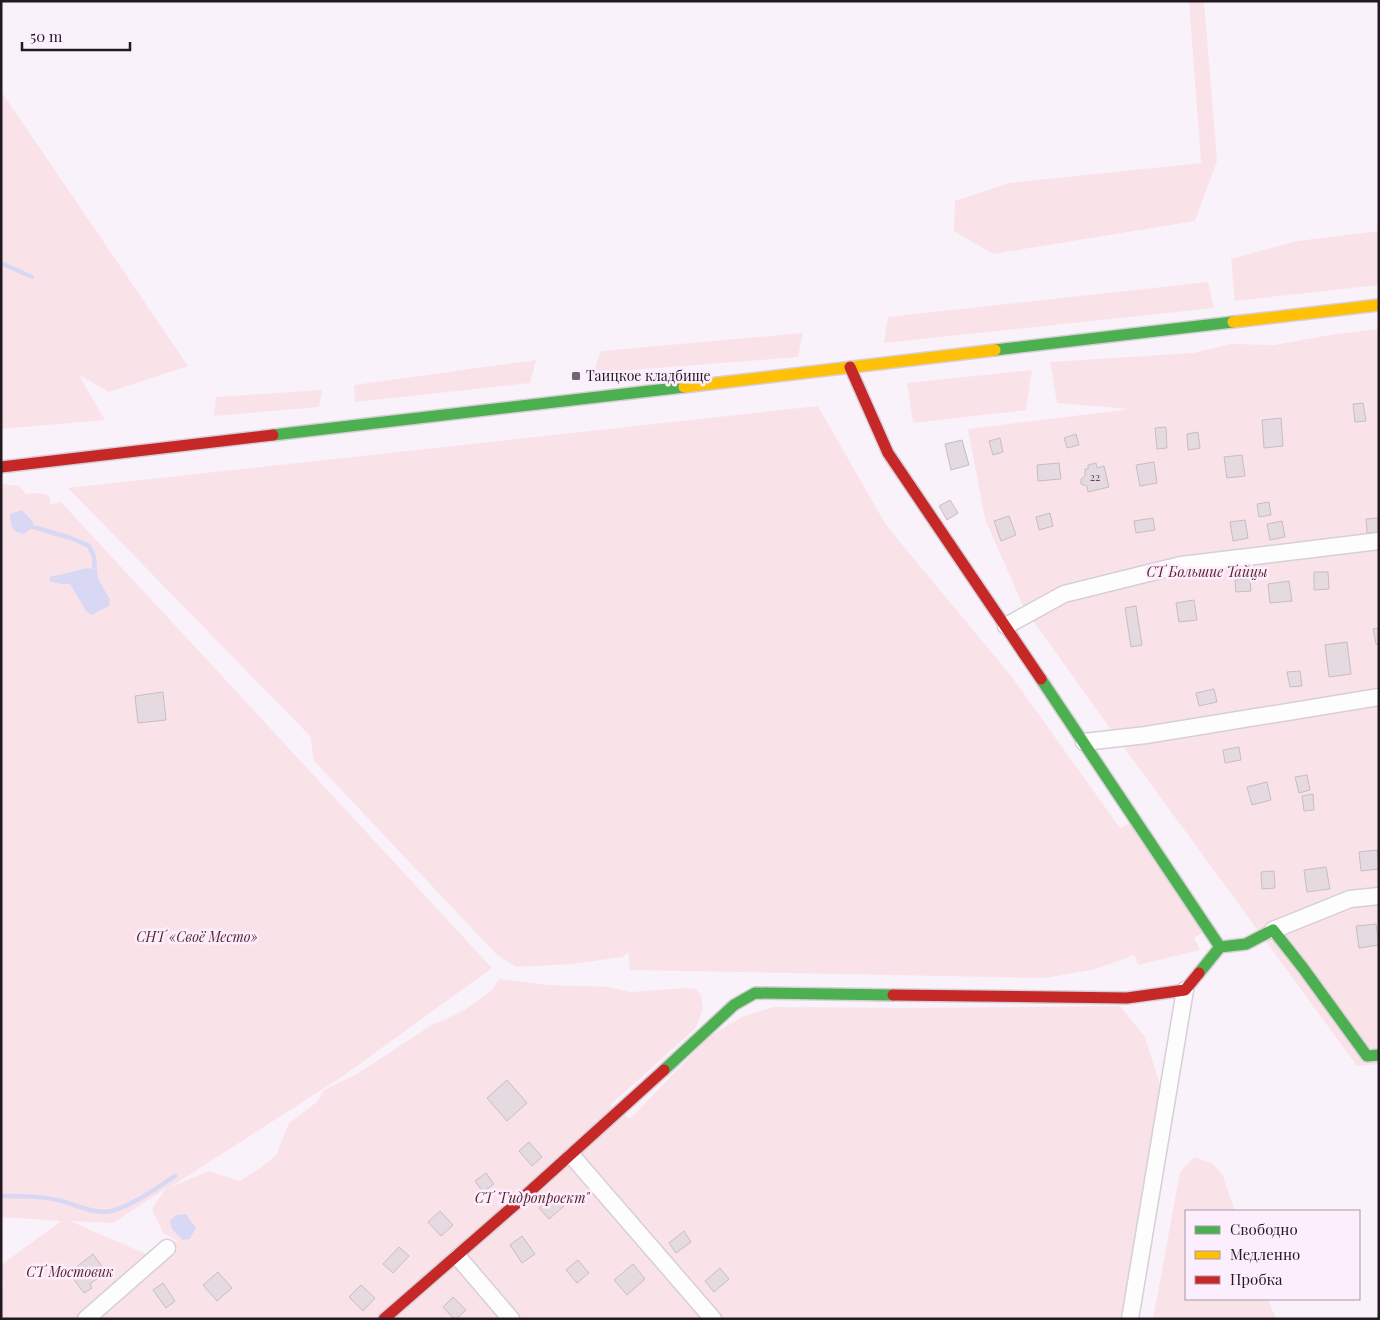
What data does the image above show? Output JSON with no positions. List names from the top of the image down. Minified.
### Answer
{"parks":["СТ Большие Тайцы","СНТ «Своё Место»","СТ \"Гидропроект\"","СТ Мостовик"],"places":{"transit":["Таицкое кладбище"]},"house_numbers":["22"],"legend":["Свободно","Медленно","Пробка"],"scale_bar":"50 m"}
